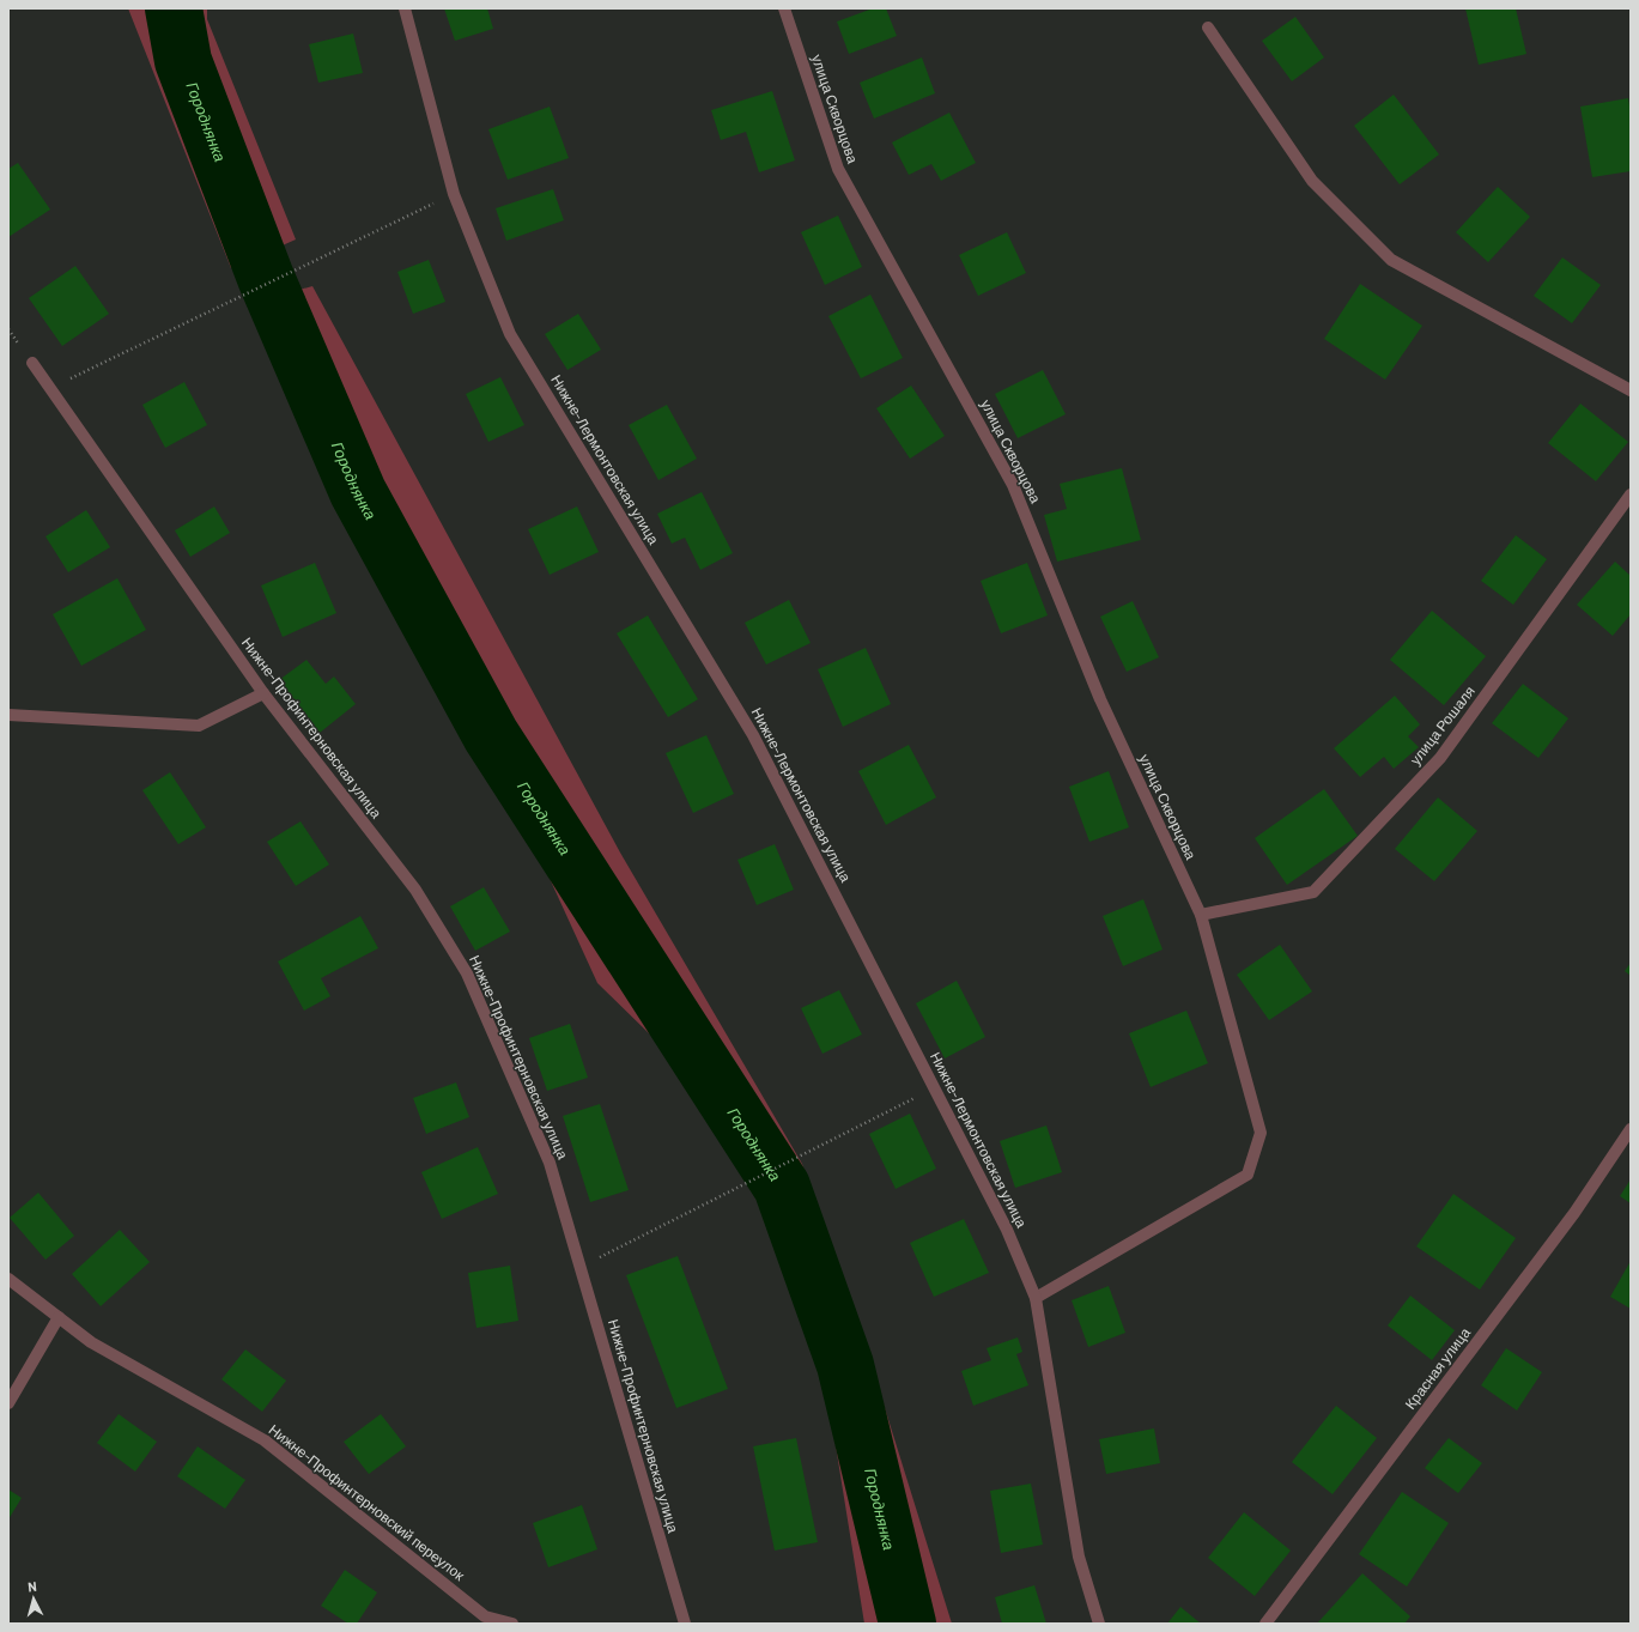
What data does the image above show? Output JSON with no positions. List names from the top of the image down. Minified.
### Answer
{"streets":{"street":["улица Скворцова","Нижне-Лермонтовская улица","улица Рошаля","Нижне-Профинтерновская улица","Красная улица","Нижне-Профинтерновский переулок"]},"crossings":[["улица Скворцова","Нижне-Лермонтовская улица"],["улица Скворцова","улица Рошаля"]],"water":["Городнянка"],"north":"top"}
